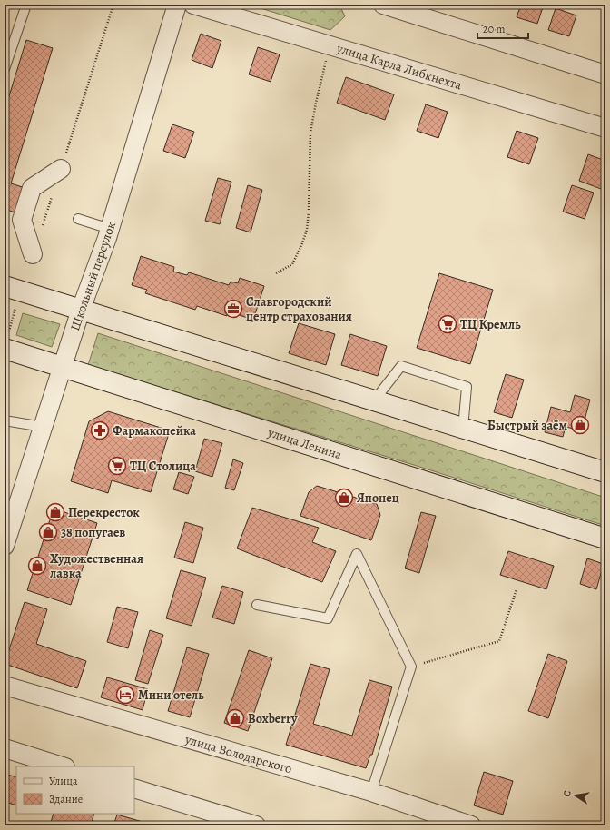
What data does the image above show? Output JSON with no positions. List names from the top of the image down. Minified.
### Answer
{"streets":{"street":["улица Карла Либкнехта","Школьный переулок","улица Ленина","улица Володарского"]},"crossings":[["Школьный переулок","улица Ленина"]],"places":{"office":["Славгородский центр страхования"],"supermarket":["ТЦ Кремль","ТЦ Столица"],"shop":["Быстрый заём","Японец","Перекресток","38 попугаев","Художественная лавка","Boxberry"],"pharmacy":["Фармакопейка"],"hotel":["Мини отель"]},"legend":["Улица","Здание"],"scale_bar":"20 m","north":"left"}
